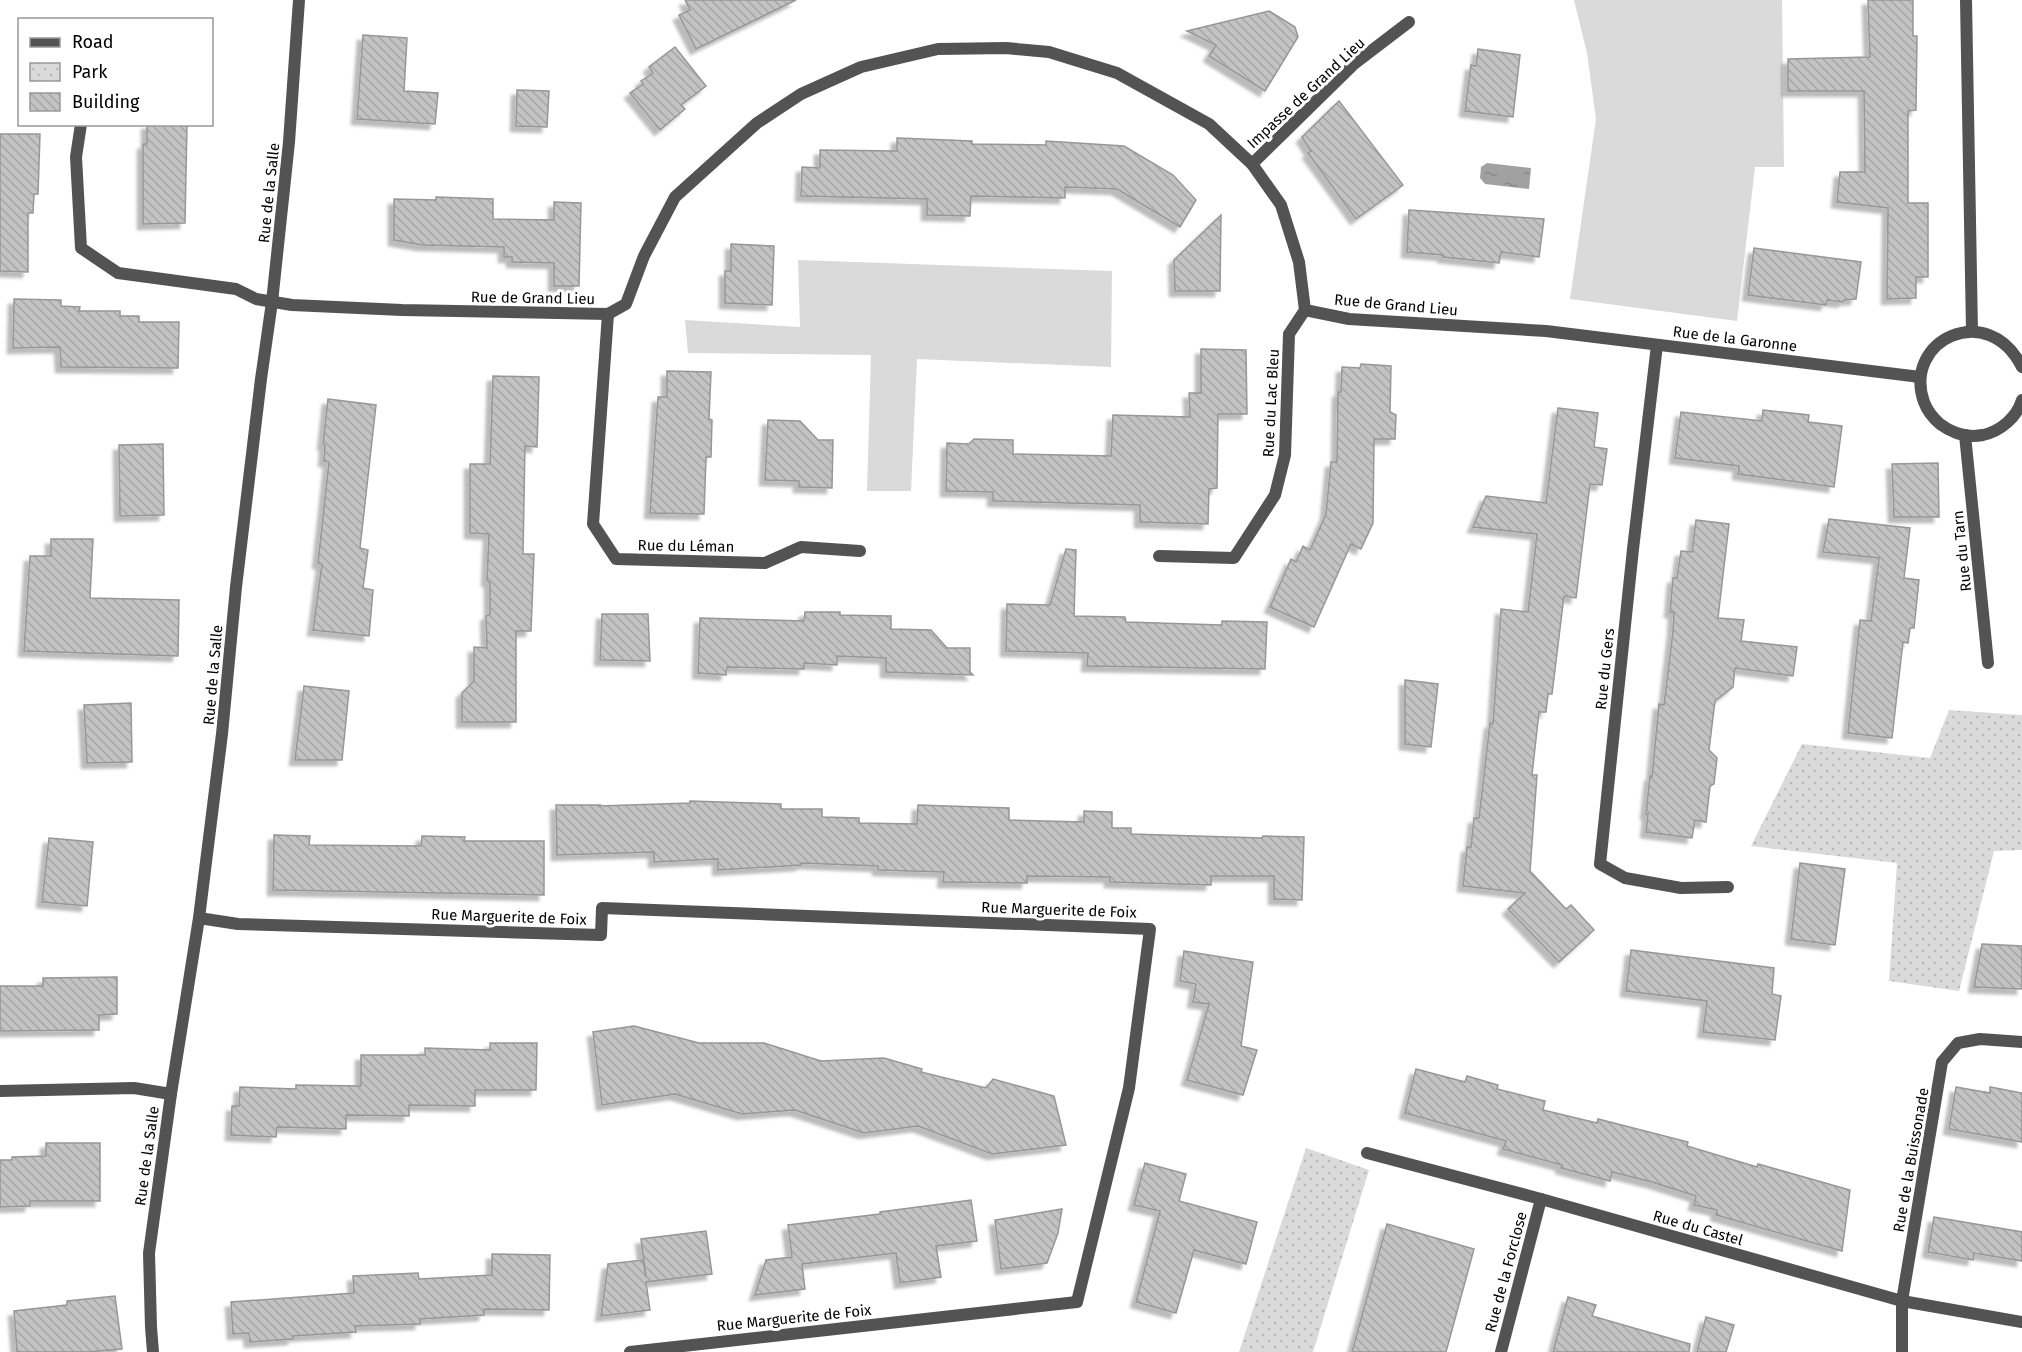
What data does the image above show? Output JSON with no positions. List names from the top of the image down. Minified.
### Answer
{"streets":{"street":["Impasse de Grand Lieu","Rue de la Salle","Rue de Grand Lieu","Rue de la Garonne","Rue du Lac Bleu","Rue du Léman","Rue du Tarn","Rue du Gers","Rue Marguerite de Foix","Rue de la Buissonade","Rue du Castel","Rue de la Forclose"]},"crossings":[["Impasse de Grand Lieu","Rue de Grand Lieu"],["Rue de la Salle","Rue de Grand Lieu"],["Rue de la Salle","Rue Marguerite de Foix"],["Rue de Grand Lieu","Rue de la Garonne"],["Rue de Grand Lieu","Rue du Lac Bleu"],["Rue de Grand Lieu","Rue du Léman"],["Rue de la Garonne","Rue du Gers"],["Rue de la Buissonade","Rue du Castel"],["Rue du Castel","Rue de la Forclose"]],"legend":["Road","Park","Building"]}
